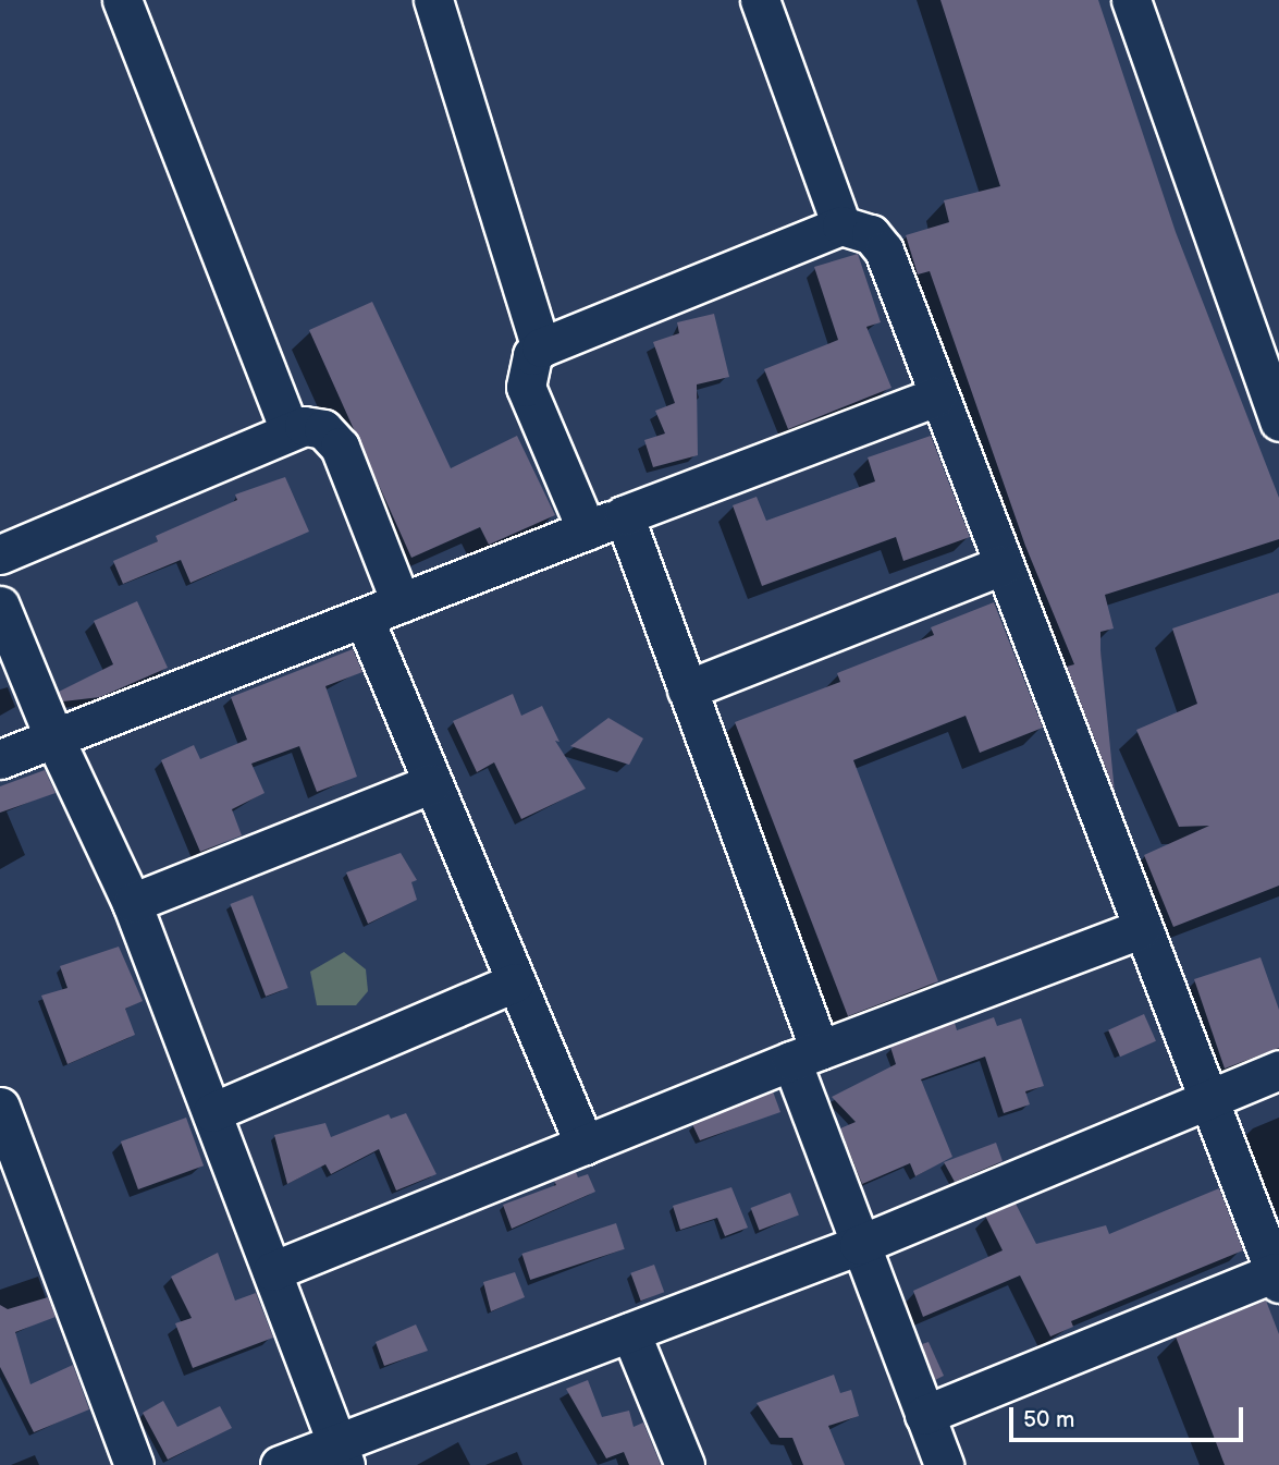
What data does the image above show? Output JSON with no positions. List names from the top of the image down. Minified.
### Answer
{"scale_bar":"50 m"}
